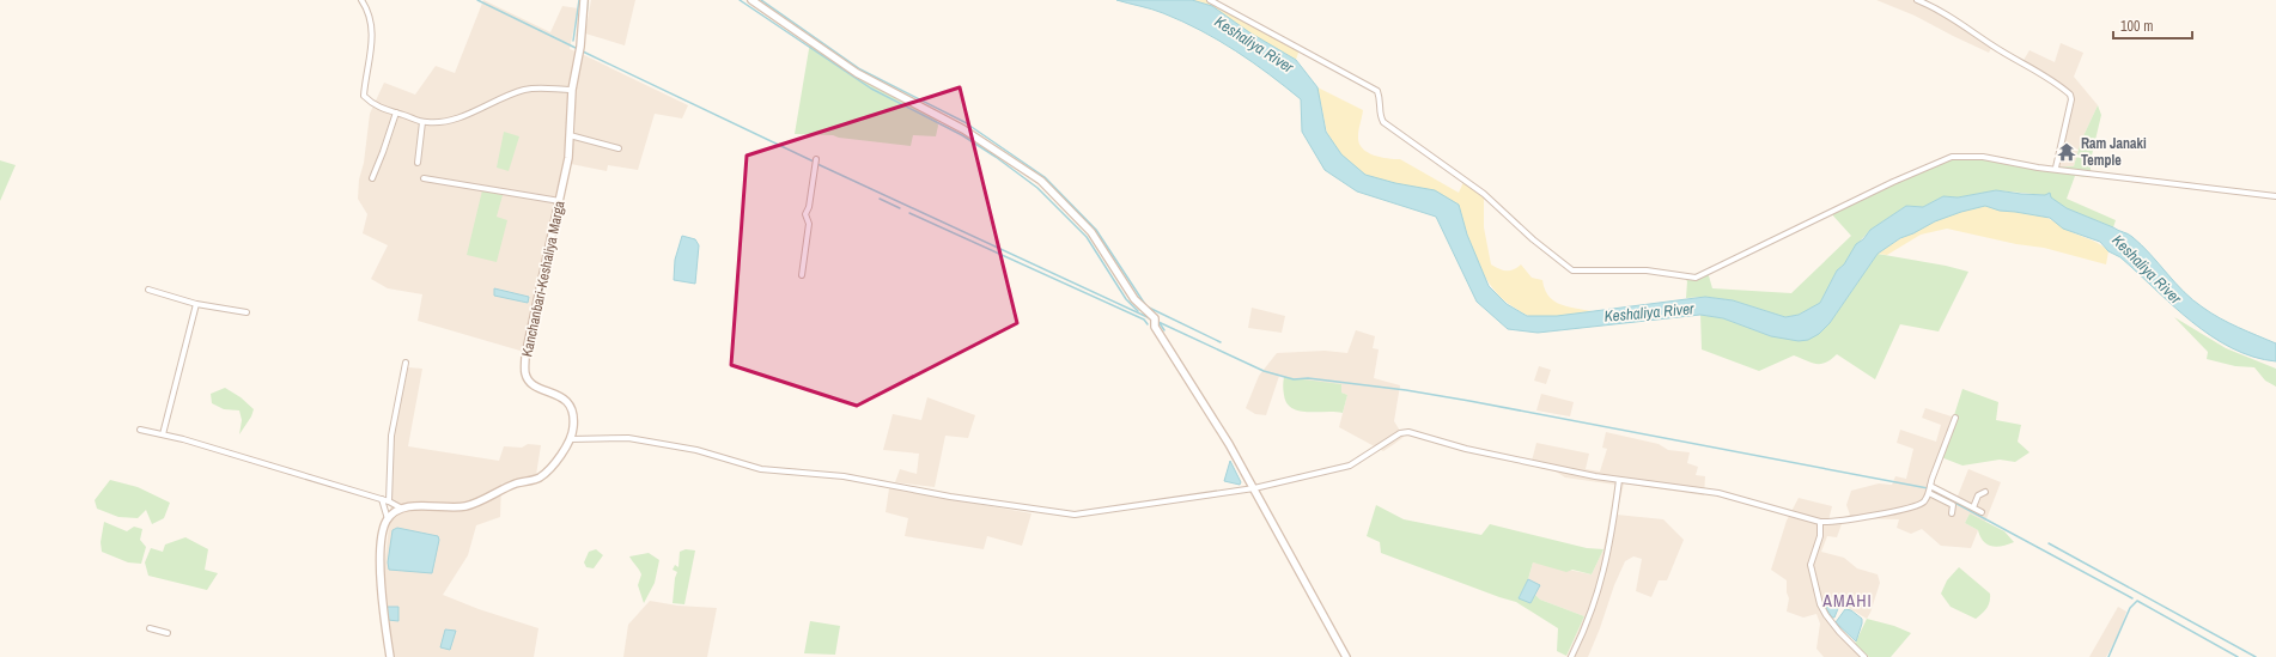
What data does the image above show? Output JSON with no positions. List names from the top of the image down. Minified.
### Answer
{"streets":{"street":["Kanchanbari-Keshaliya Marga"]},"districts":["AMAHI"],"water":["Keshaliya River"],"places":{"temple":["Ram Janaki Temple"]},"scale_bar":"100 m"}
